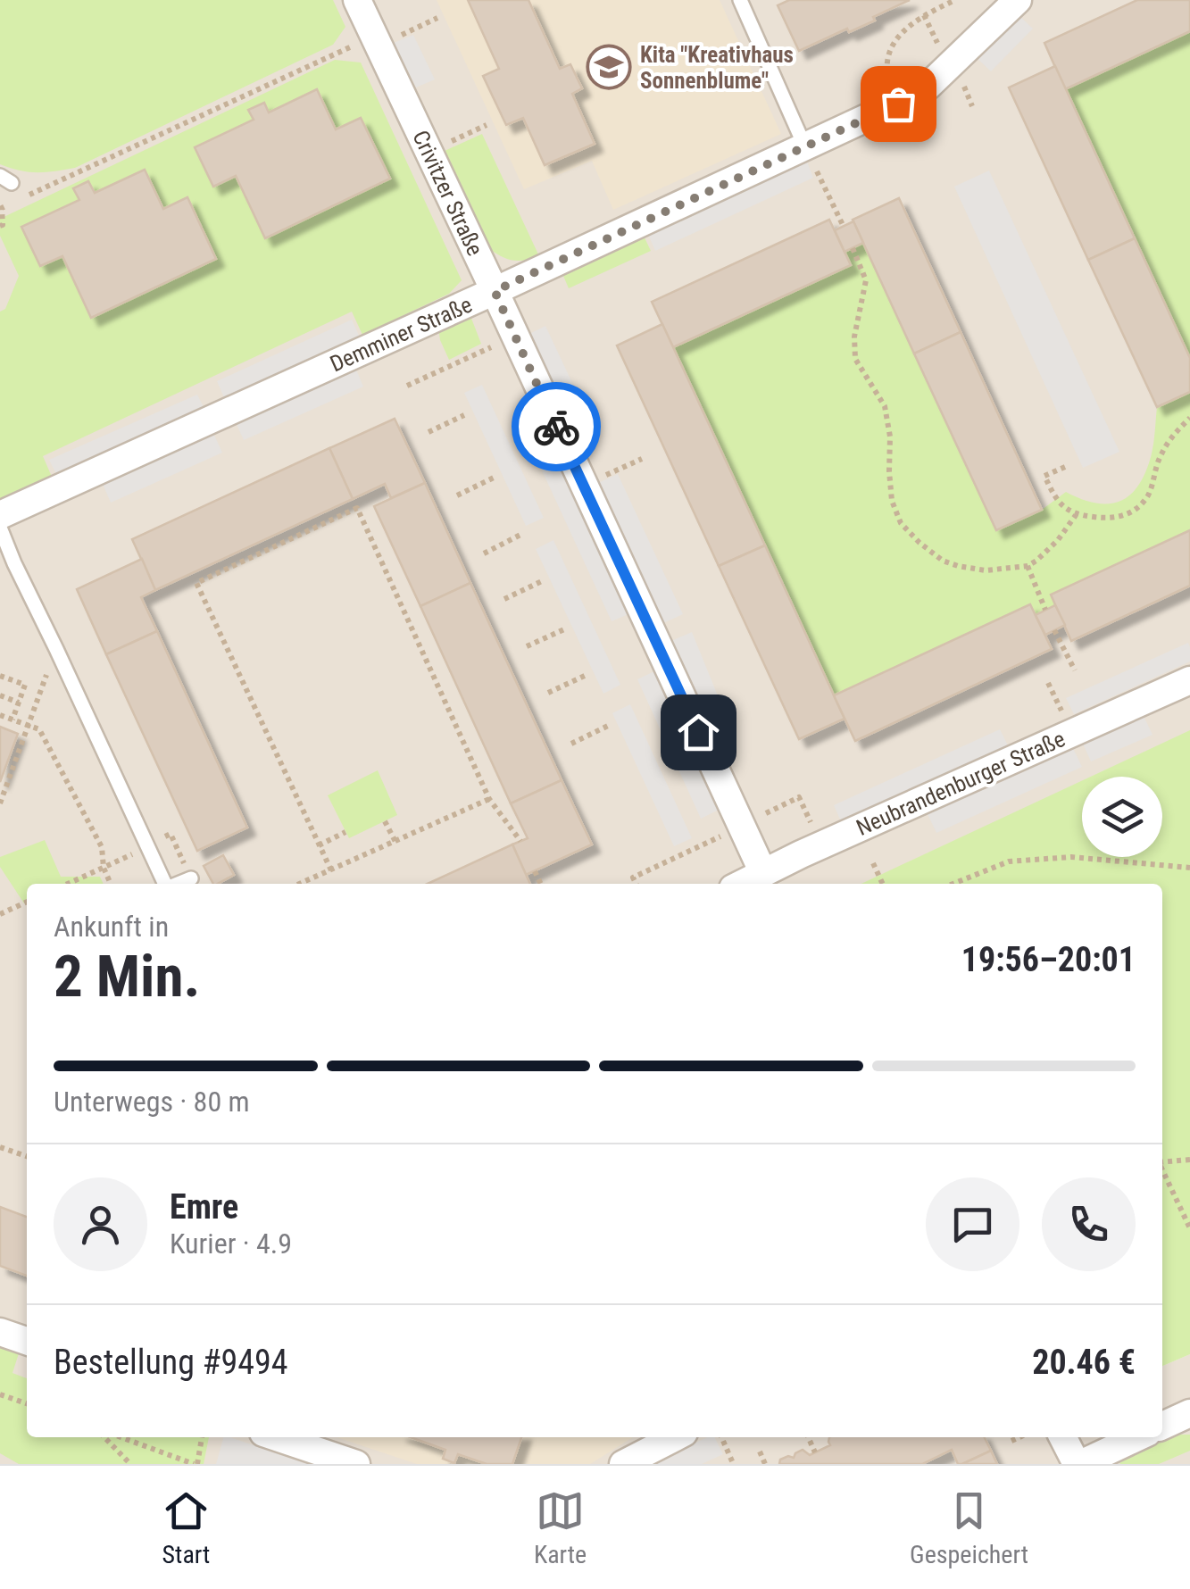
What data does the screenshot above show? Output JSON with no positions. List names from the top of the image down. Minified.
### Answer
{"streets":{"street":["Crivitzer Straße","Demminer Straße","Neubrandenburger Straße"]},"crossings":[["Crivitzer Straße","Demminer Straße"],["Crivitzer Straße","Neubrandenburger Straße"]],"places":{"school or university":["Kita \"Kreativhaus Sonnenblume\""]},"page":{"heading":["2 Min.","Ankunft in","19:56–20:01"],"panel":["Emre","Kurier · 4.9","Bestellung #9494","20.46 €"],"bar":"Unterwegs · 80 m","tabs":["Start","Karte","Gespeichert"]}}
